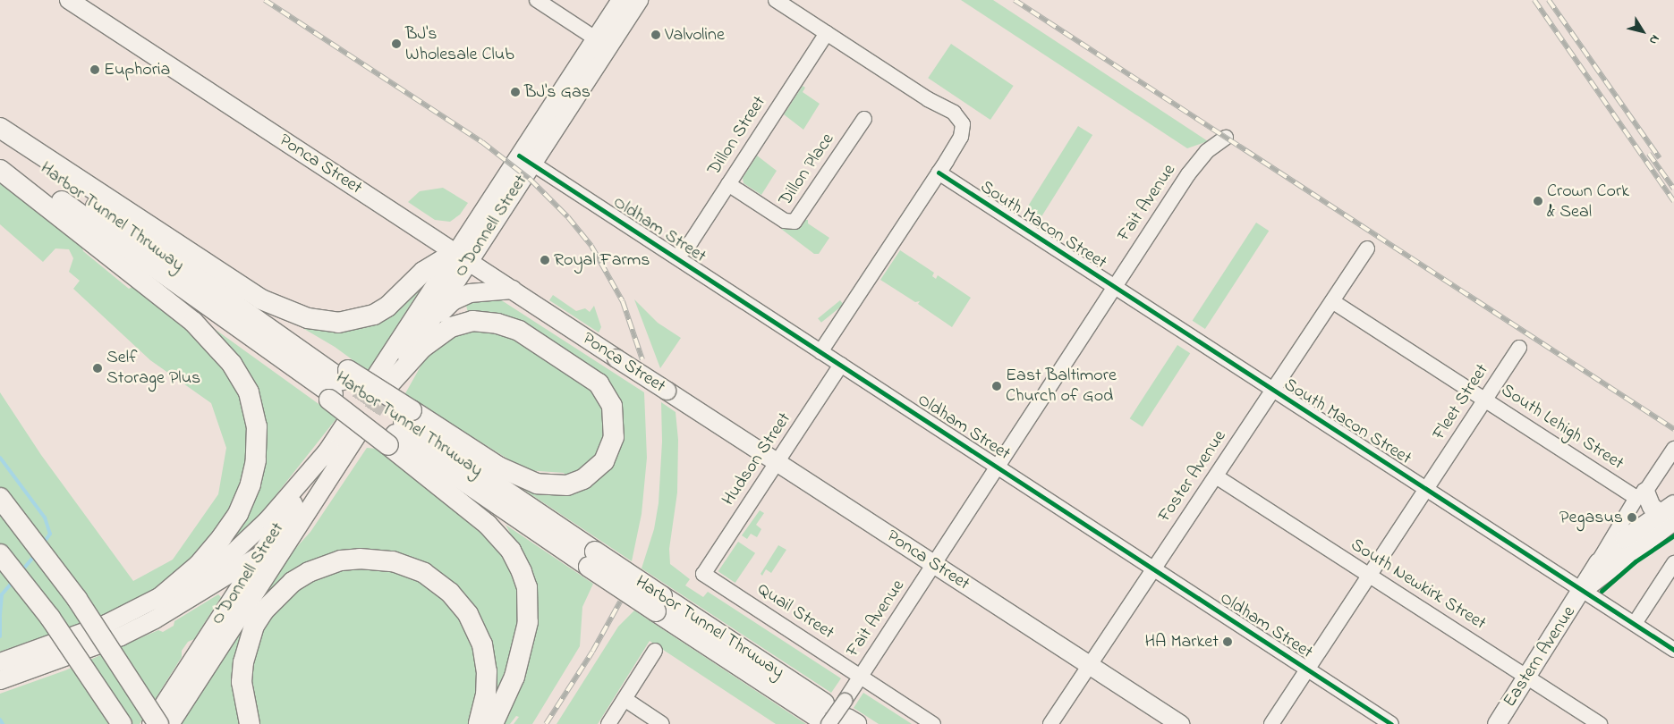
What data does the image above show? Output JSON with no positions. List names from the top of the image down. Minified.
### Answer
{"streets":{"highway":["Harbor Tunnel Thruway"],"main road":["Ponca Street","O'Donnell Street","Eastern Avenue"],"street":["Dillon Street","Dillon Place","Fait Avenue","South Macon Street","Oldham Street","Fleet Street","South Lehigh Street","Hudson Street","Foster Avenue","South Newkirk Street","Quail Street"]},"crossings":[["Dillon Street","Dillon Place"],["Dillon Street","Oldham Street"],["Ponca Street","Fait Avenue"],["Ponca Street","O'Donnell Street"],["Ponca Street","Hudson Street"],["Ponca Street","Foster Avenue"],["Fait Avenue","Harbor Tunnel Thruway"],["Fait Avenue","South Macon Street"],["Fait Avenue","Oldham Street"],["Fait Avenue","Quail Street"],["South Macon Street","Fleet Street"],["South Macon Street","Foster Avenue"],["South Macon Street","Eastern Avenue"],["O'Donnell Street","Oldham Street"],["Oldham Street","Fleet Street"],["Oldham Street","Hudson Street"],["Oldham Street","Foster Avenue"],["Fleet Street","South Lehigh Street"],["Fleet Street","South Newkirk Street"],["South Lehigh Street","Foster Avenue"],["South Lehigh Street","Eastern Avenue"],["Hudson Street","Quail Street"],["Foster Avenue","South Newkirk Street"],["South Newkirk Street","Eastern Avenue"]],"places":["Valvoline","BJ's Wholesale Club","Euphoria","BJ's Gas","Crown Cork & Seal","Royal Farms","Self Storage Plus","East Baltimore Church of God","Pegasus","HA Market"],"north":"bottom right"}
